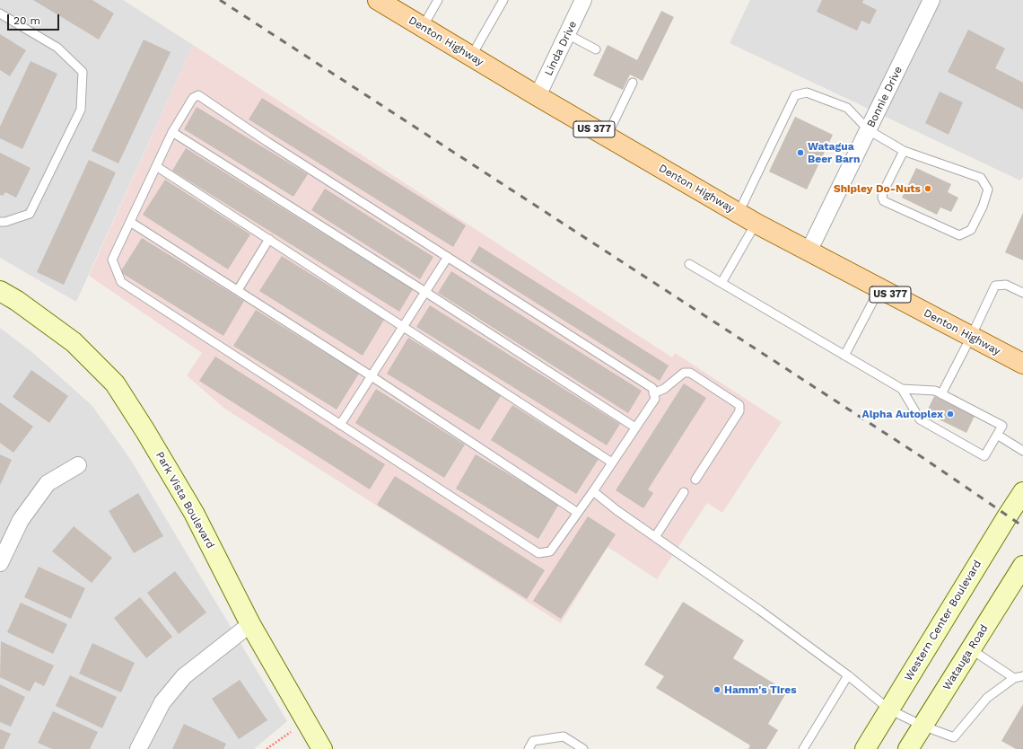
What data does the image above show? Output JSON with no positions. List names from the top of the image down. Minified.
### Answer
{"streets":{"main road":["Denton Highway","US 377"],"street":["Linda Drive","Bonnie Drive","Park Vista Boulevard","Western Center Boulevard","Watauga Road"]},"crossings":[["Denton Highway","Linda Drive"],["Denton Highway","Bonnie Drive"]],"places":["Watagua Beer Barn","Shipley Do-Nuts","Alpha Autoplex","Hamm's Tires"],"scale_bar":"20 m"}
